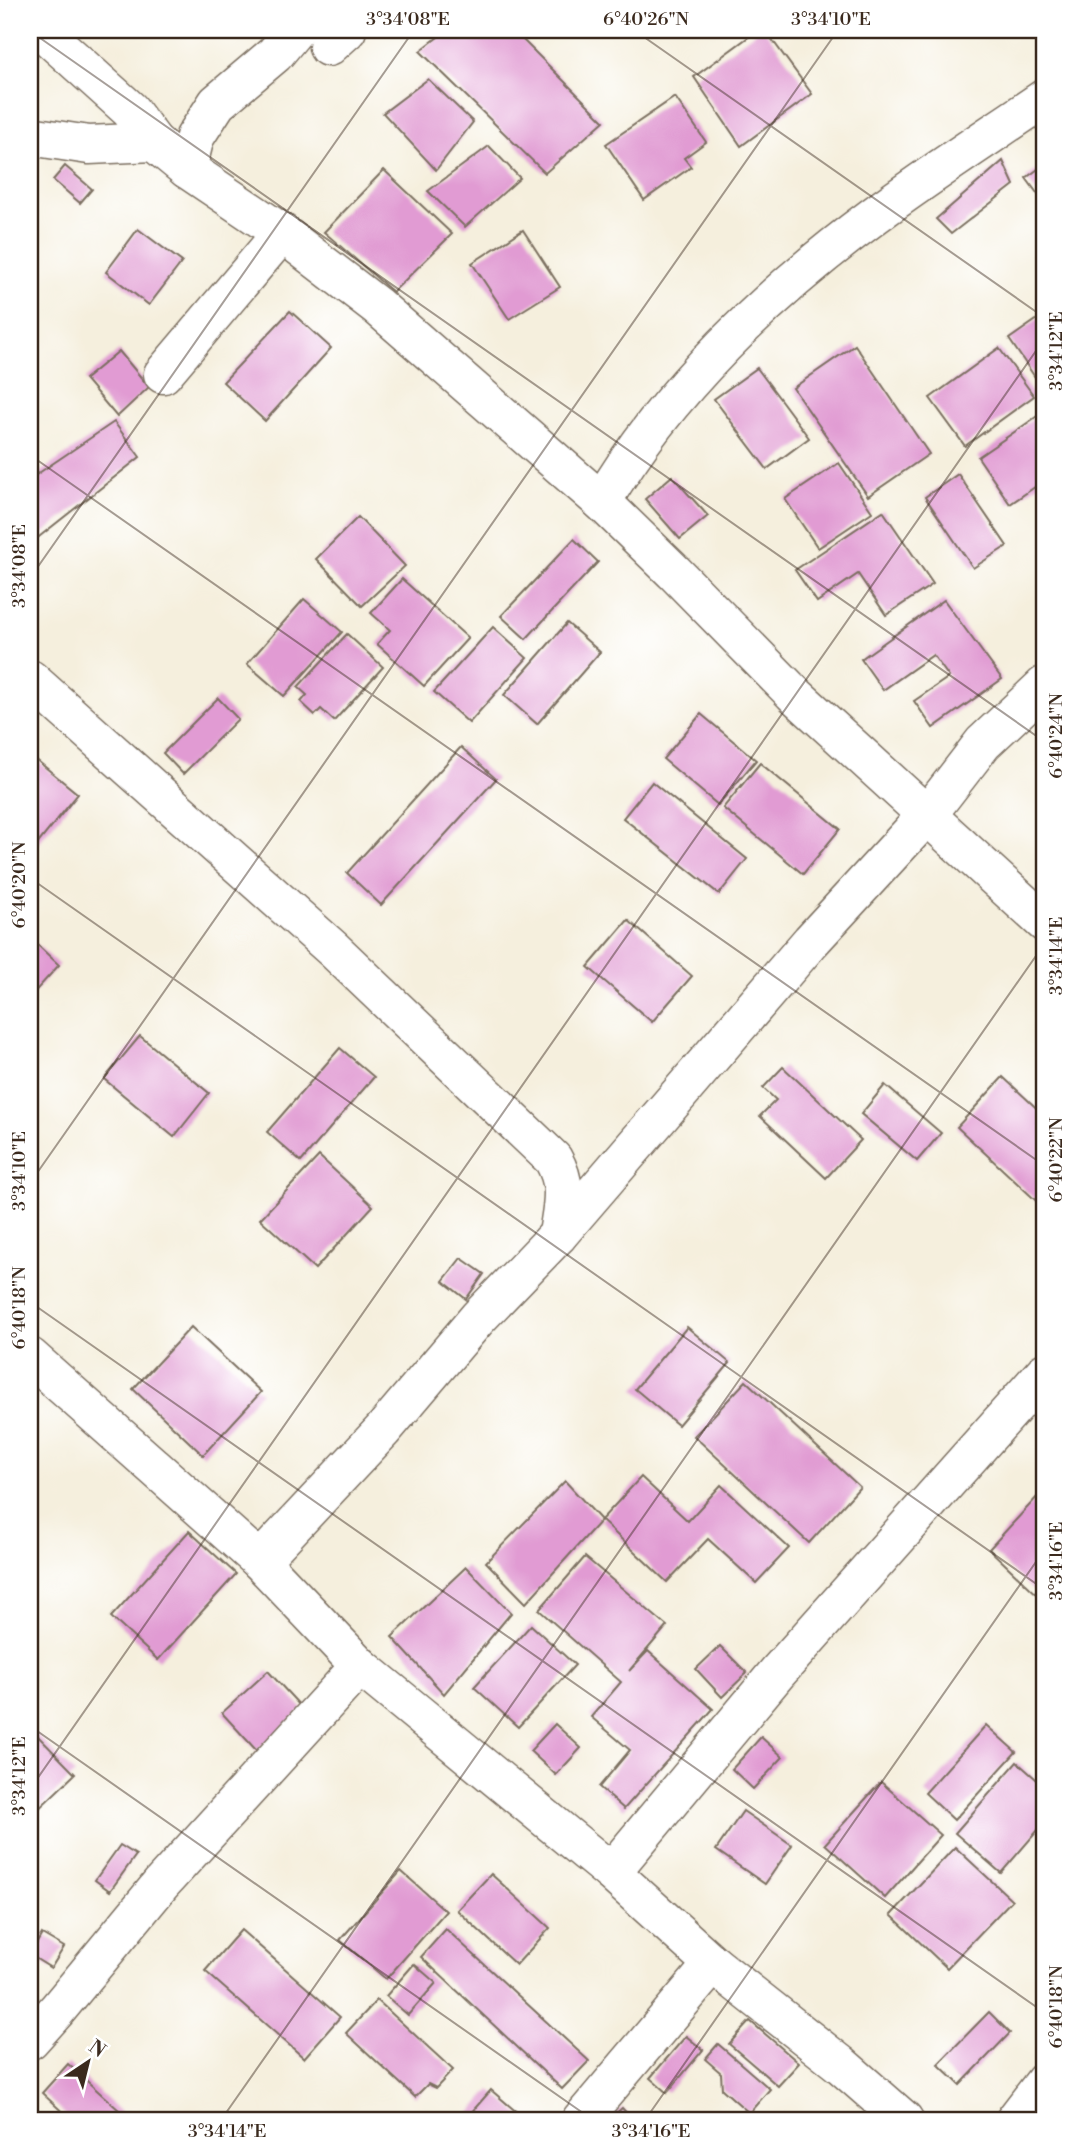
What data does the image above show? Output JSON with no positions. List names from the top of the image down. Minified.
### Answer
{"north":"top right","coordinates":["3°34'08\"E","6°40'26\"N","3°34'10\"E","3°34'12\"E","6°40'24\"N","6°40'20\"N","3°34'14\"E","6°40'22\"N","6°40'18\"N","3°34'16\"E"]}
